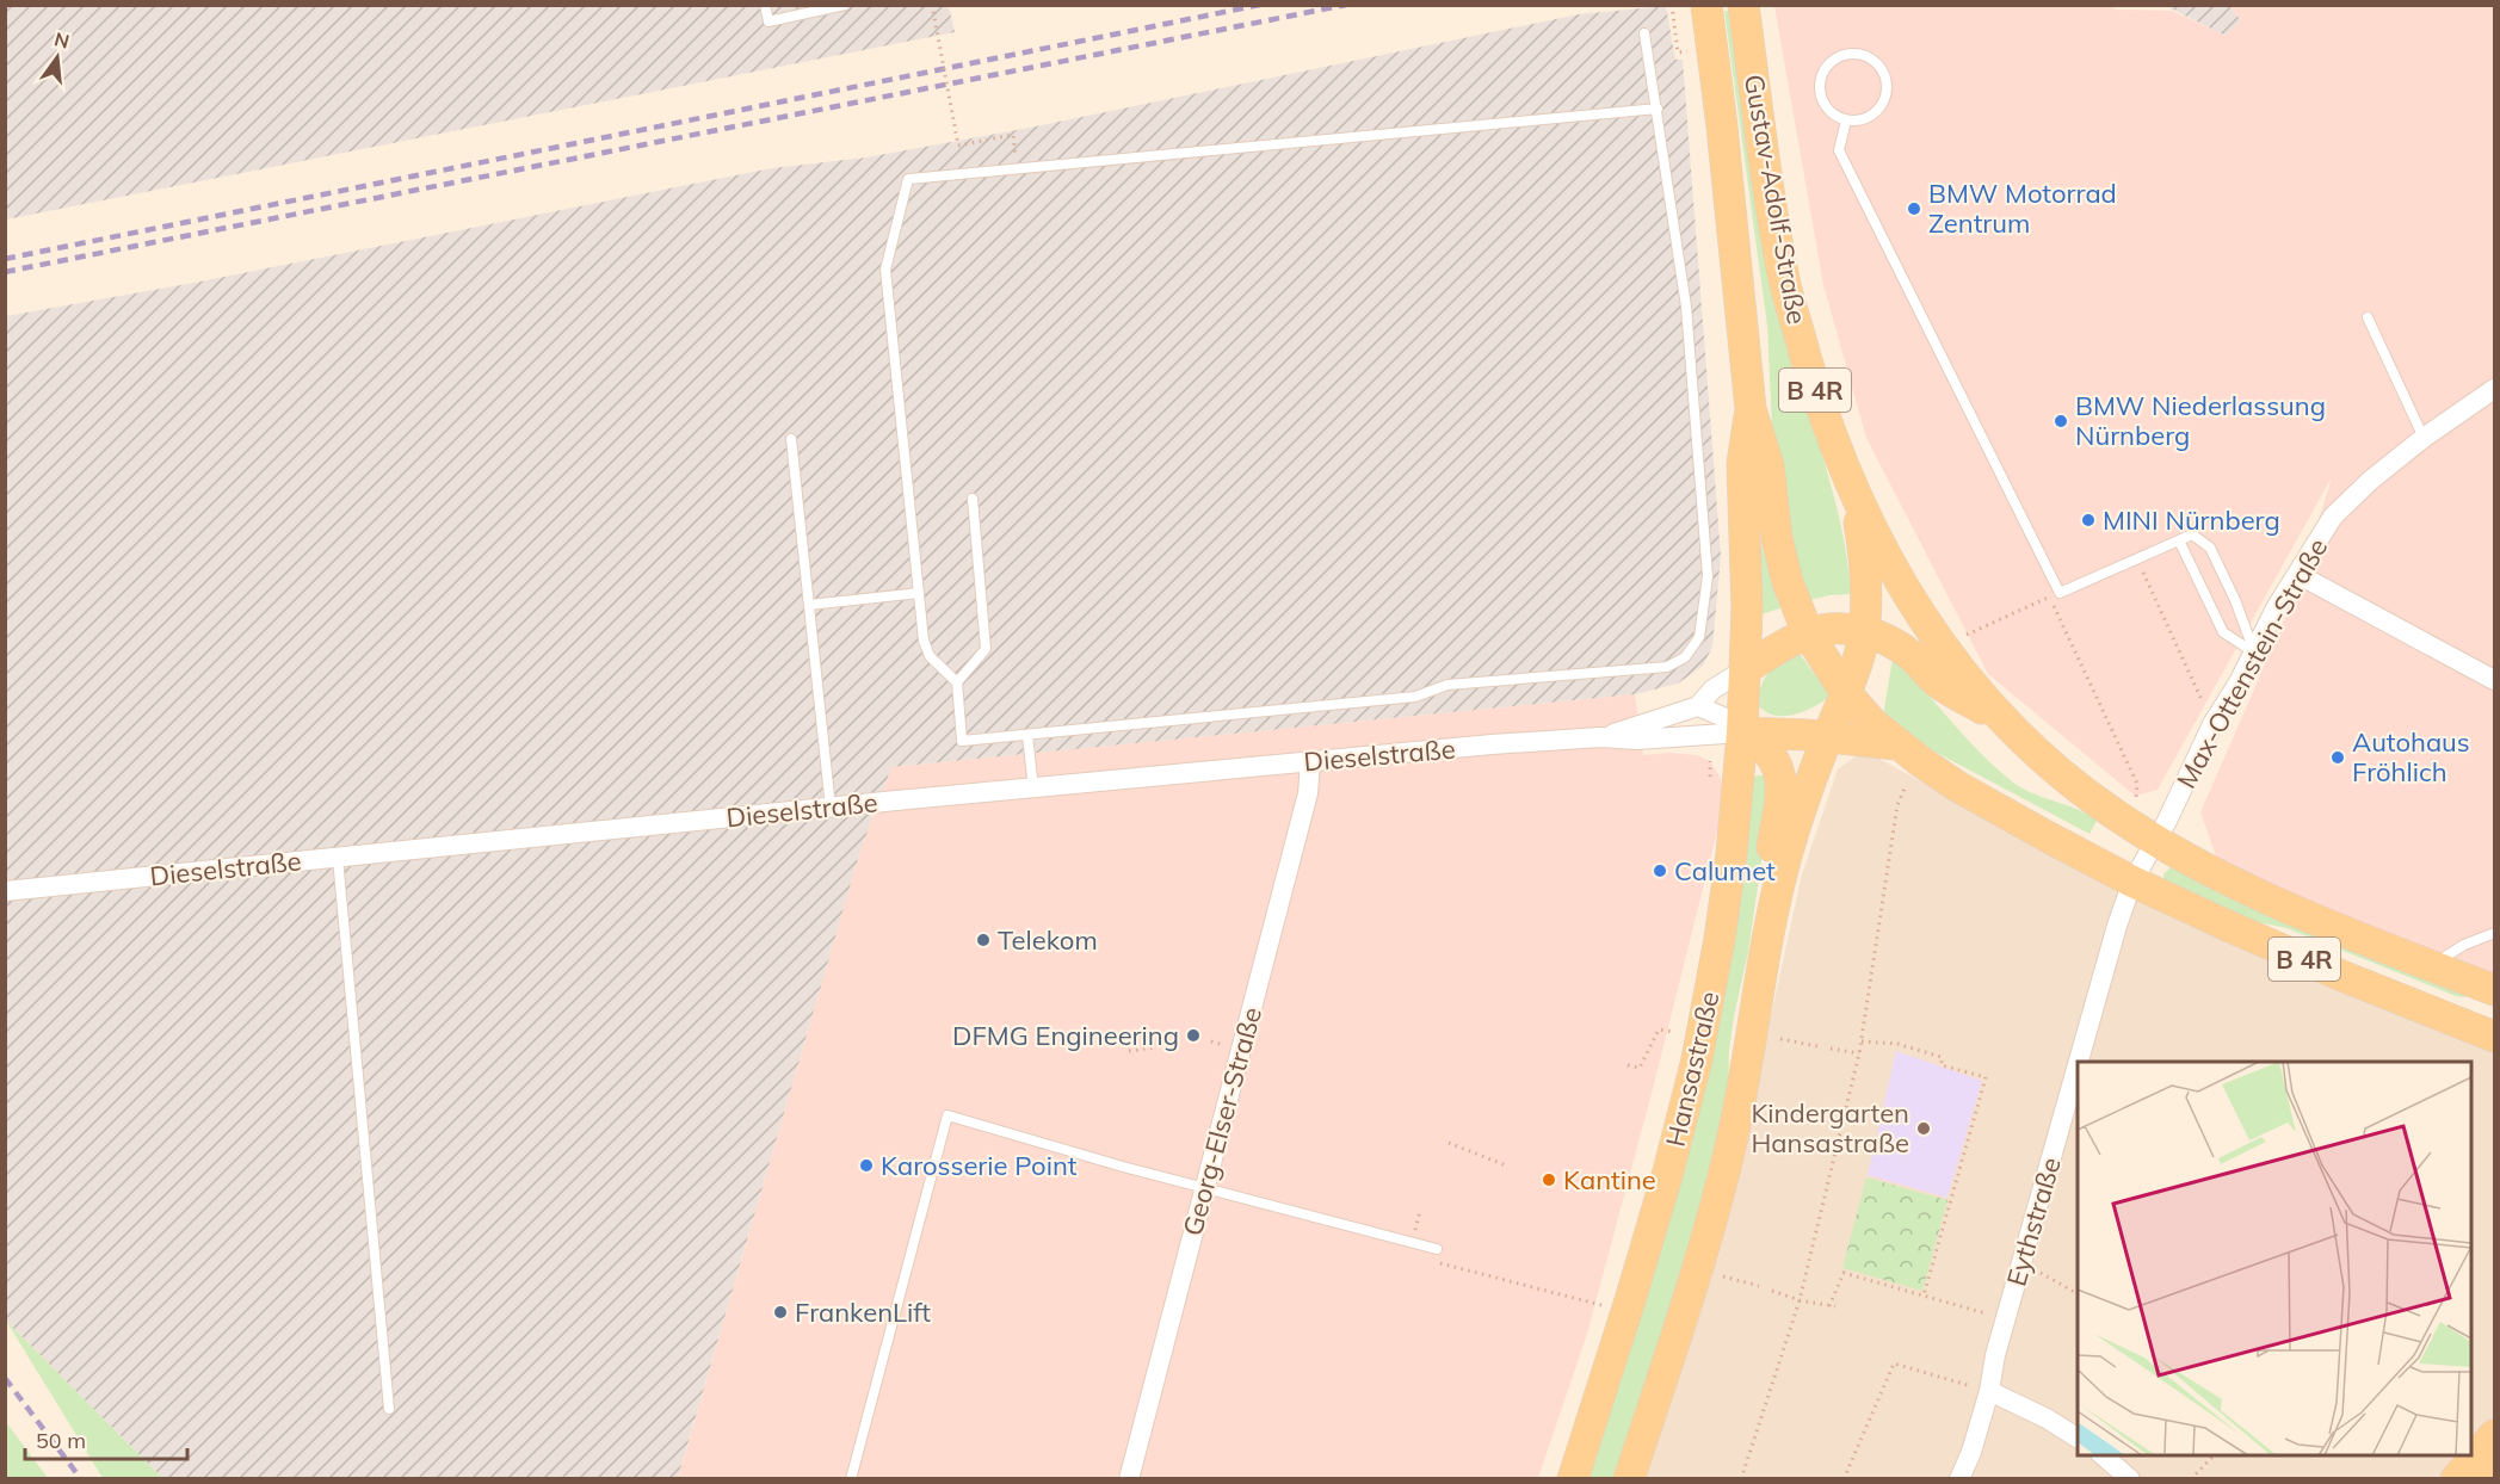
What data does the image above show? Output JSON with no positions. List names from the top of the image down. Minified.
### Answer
{"streets":{"main road":["Gustav-Adolf-Straße","B 4R","Hansastraße"],"street":["Max-Ottenstein-Straße","Dieselstraße","Georg-Elser-Straße","Eythstraße"]},"crossings":[["Gustav-Adolf-Straße","Max-Ottenstein-Straße"],["Gustav-Adolf-Straße","Dieselstraße"],["Gustav-Adolf-Straße","Hansastraße"],["Gustav-Adolf-Straße","Eythstraße"],["Dieselstraße","Hansastraße"],["Dieselstraße","Georg-Elser-Straße"]],"places":["BMW Motorrad Zentrum","BMW Niederlassung Nürnberg","MINI Nürnberg","Autohaus Fröhlich","Calumet","Telekom","DFMG Engineering","Kindergarten Hansastraße","Karosserie Point","Kantine","FrankenLift"],"scale_bar":"50 m","north":"top"}
